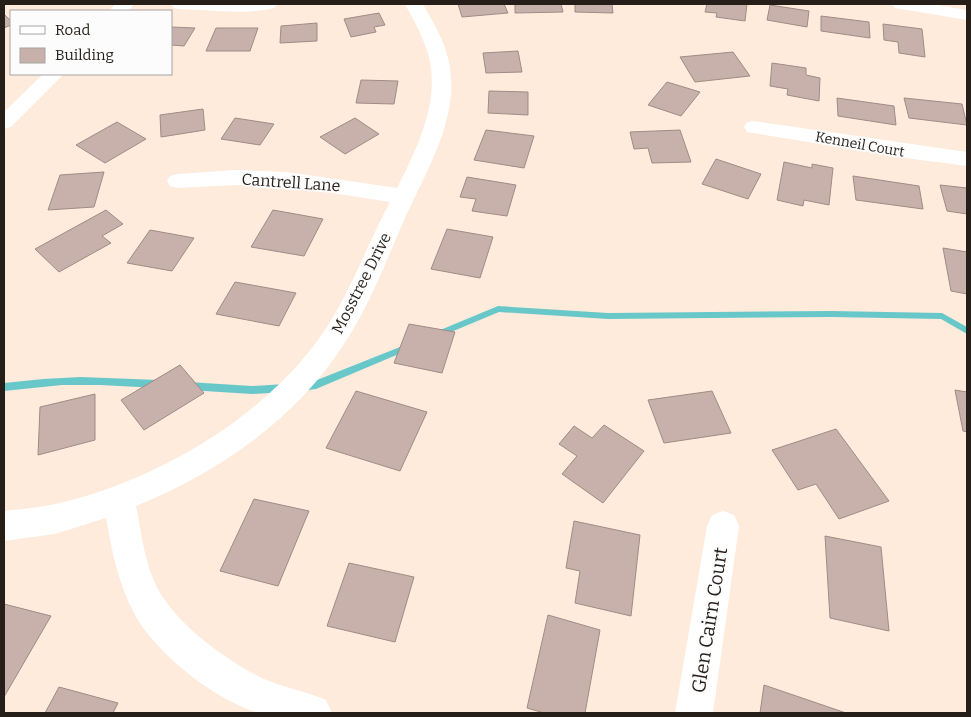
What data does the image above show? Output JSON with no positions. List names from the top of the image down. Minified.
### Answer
{"streets":{"street":["Kenneil Court","Cantrell Lane","Mosstree Drive","Glen Cairn Court"]},"crossings":[["Cantrell Lane","Mosstree Drive"]],"legend":["Road","Building"]}
